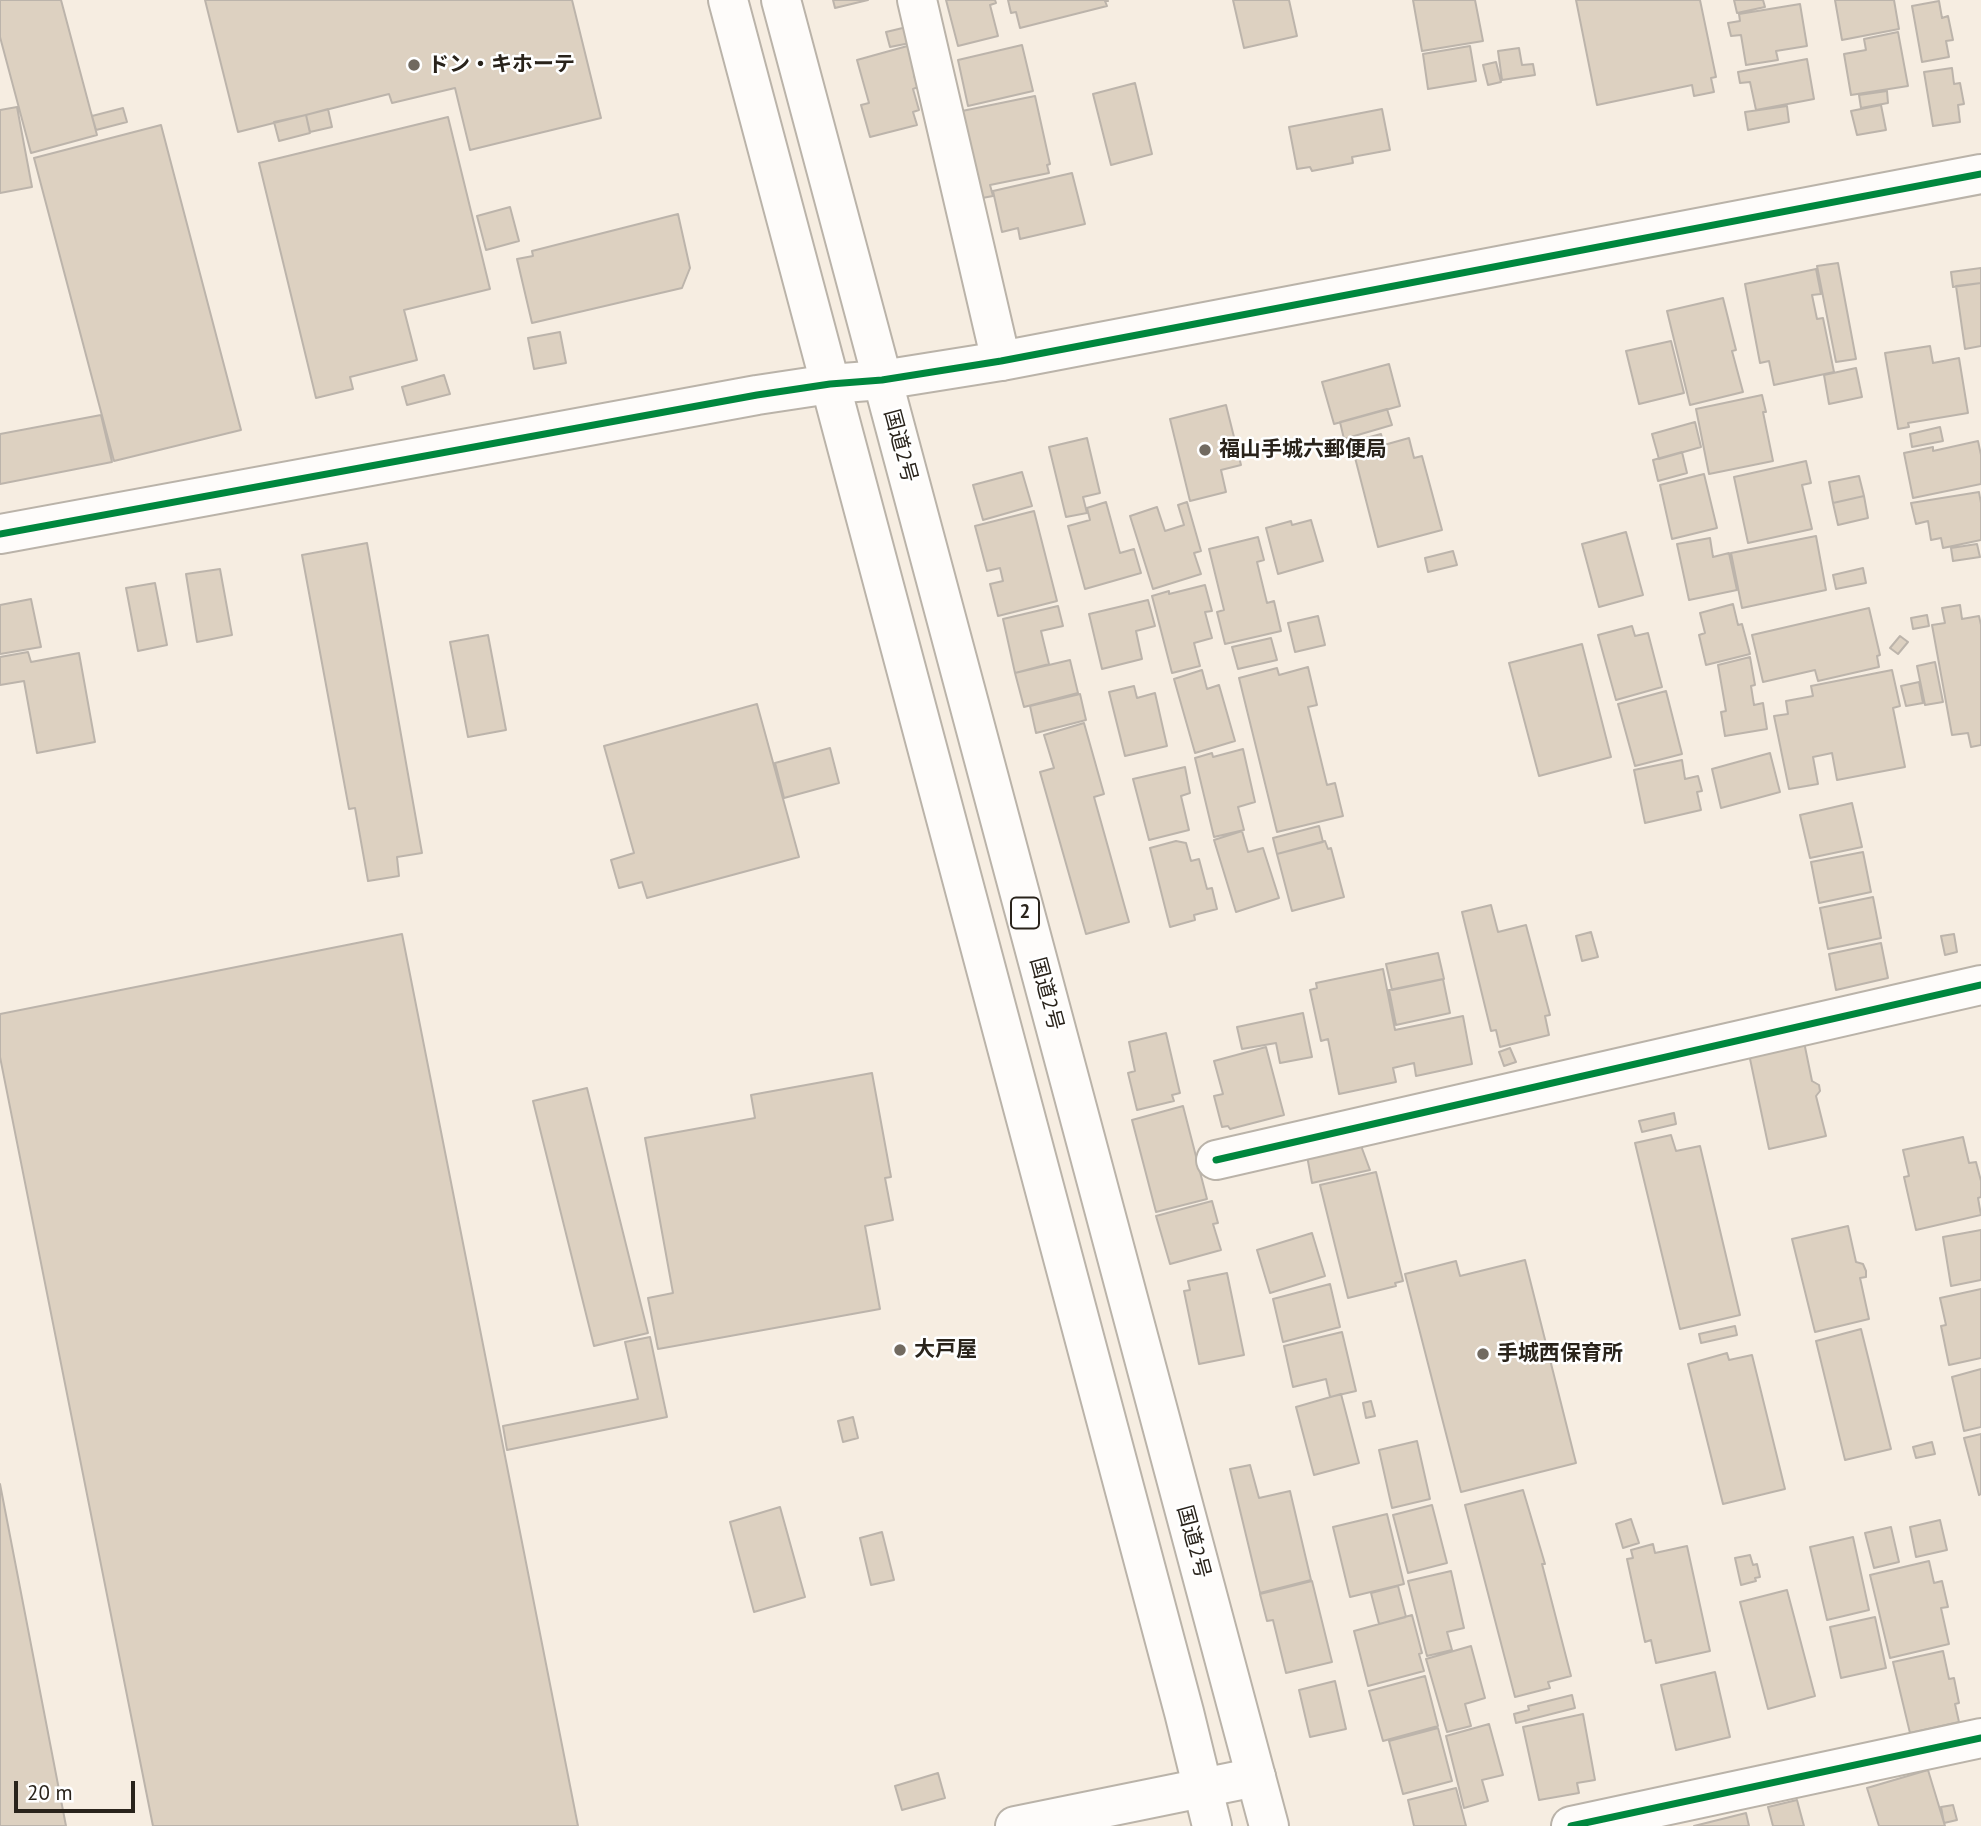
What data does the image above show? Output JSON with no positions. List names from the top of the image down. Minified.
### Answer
{"streets":{"main road":["国道2号","2"]},"places":["ドン・キホーテ","福山手城六郵便局","大戸屋","手城西保育所"],"scale_bar":"20 m"}
